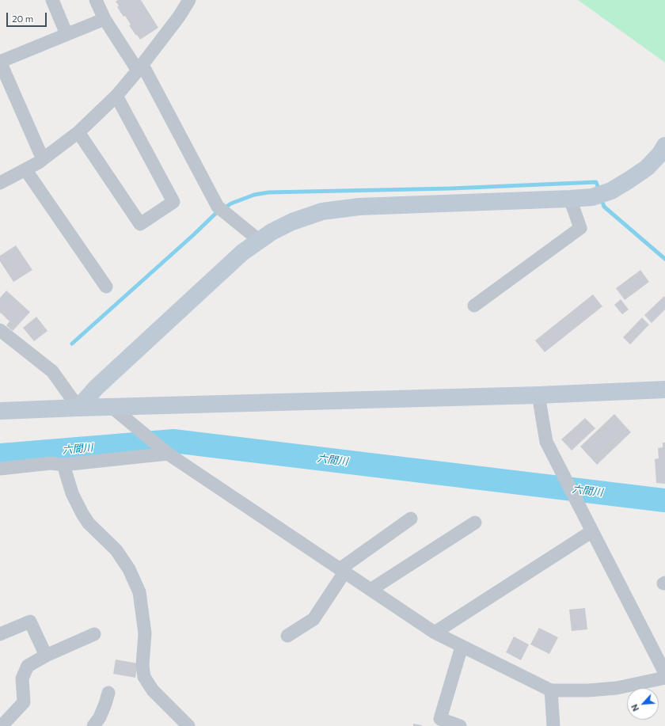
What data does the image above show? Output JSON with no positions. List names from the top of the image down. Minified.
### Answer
{"water":["六間川"],"scale_bar":"20 m","north":"bottom left"}
